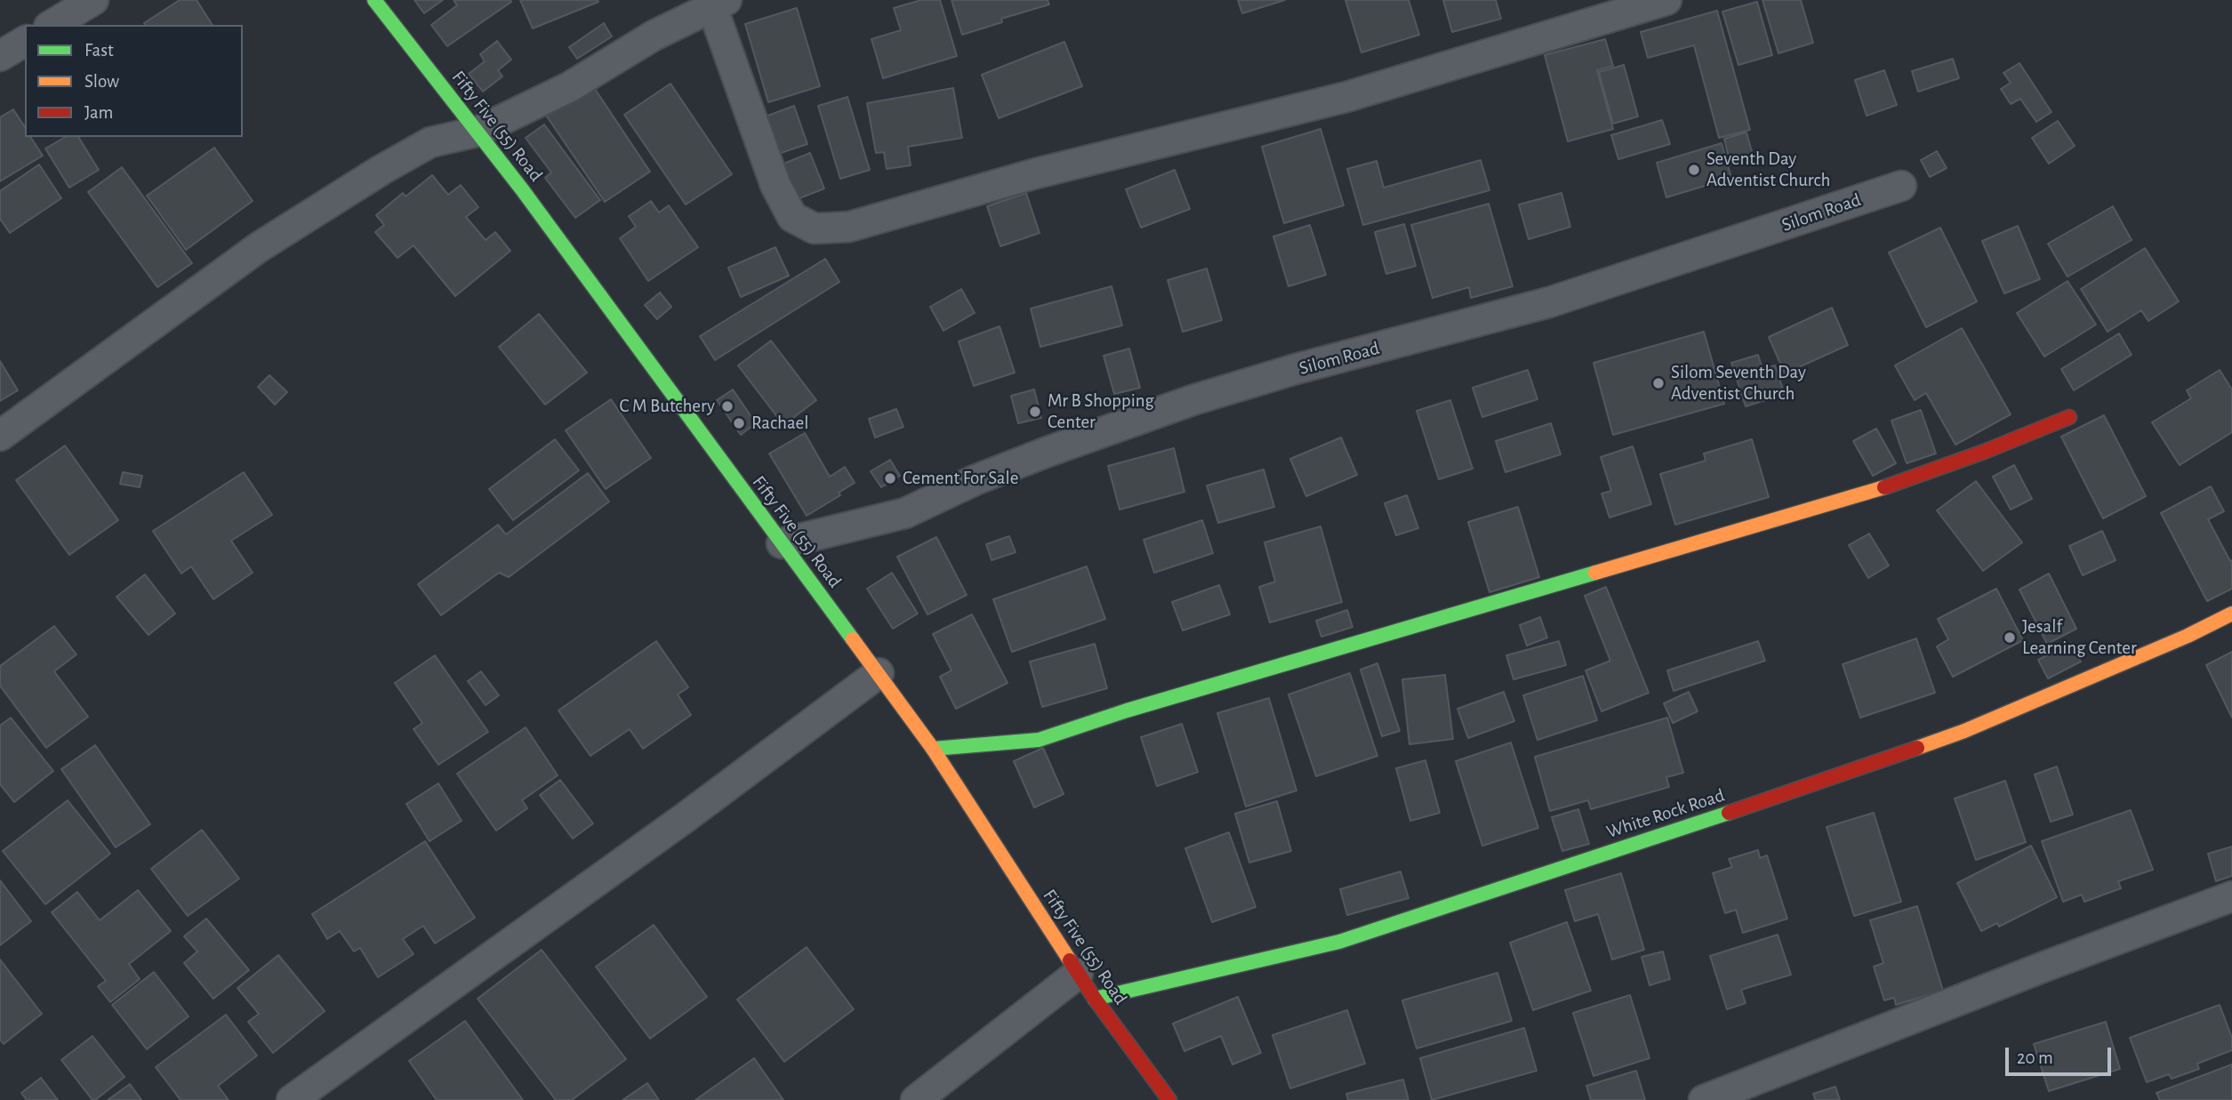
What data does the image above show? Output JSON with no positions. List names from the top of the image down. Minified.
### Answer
{"streets":{"street":["Fifty Five (55) Road","Silom Road","White Rock Road"]},"crossings":[["Fifty Five (55) Road","Silom Road"],["Fifty Five (55) Road","White Rock Road"]],"places":["Seventh Day Adventist Church","Silom Seventh Day Adventist Church","C M Butchery","Mr B Shopping Center","Rachael","Cement For Sale","Jesalf Learning Center"],"legend":["Fast","Slow","Jam"],"scale_bar":"20 m"}
